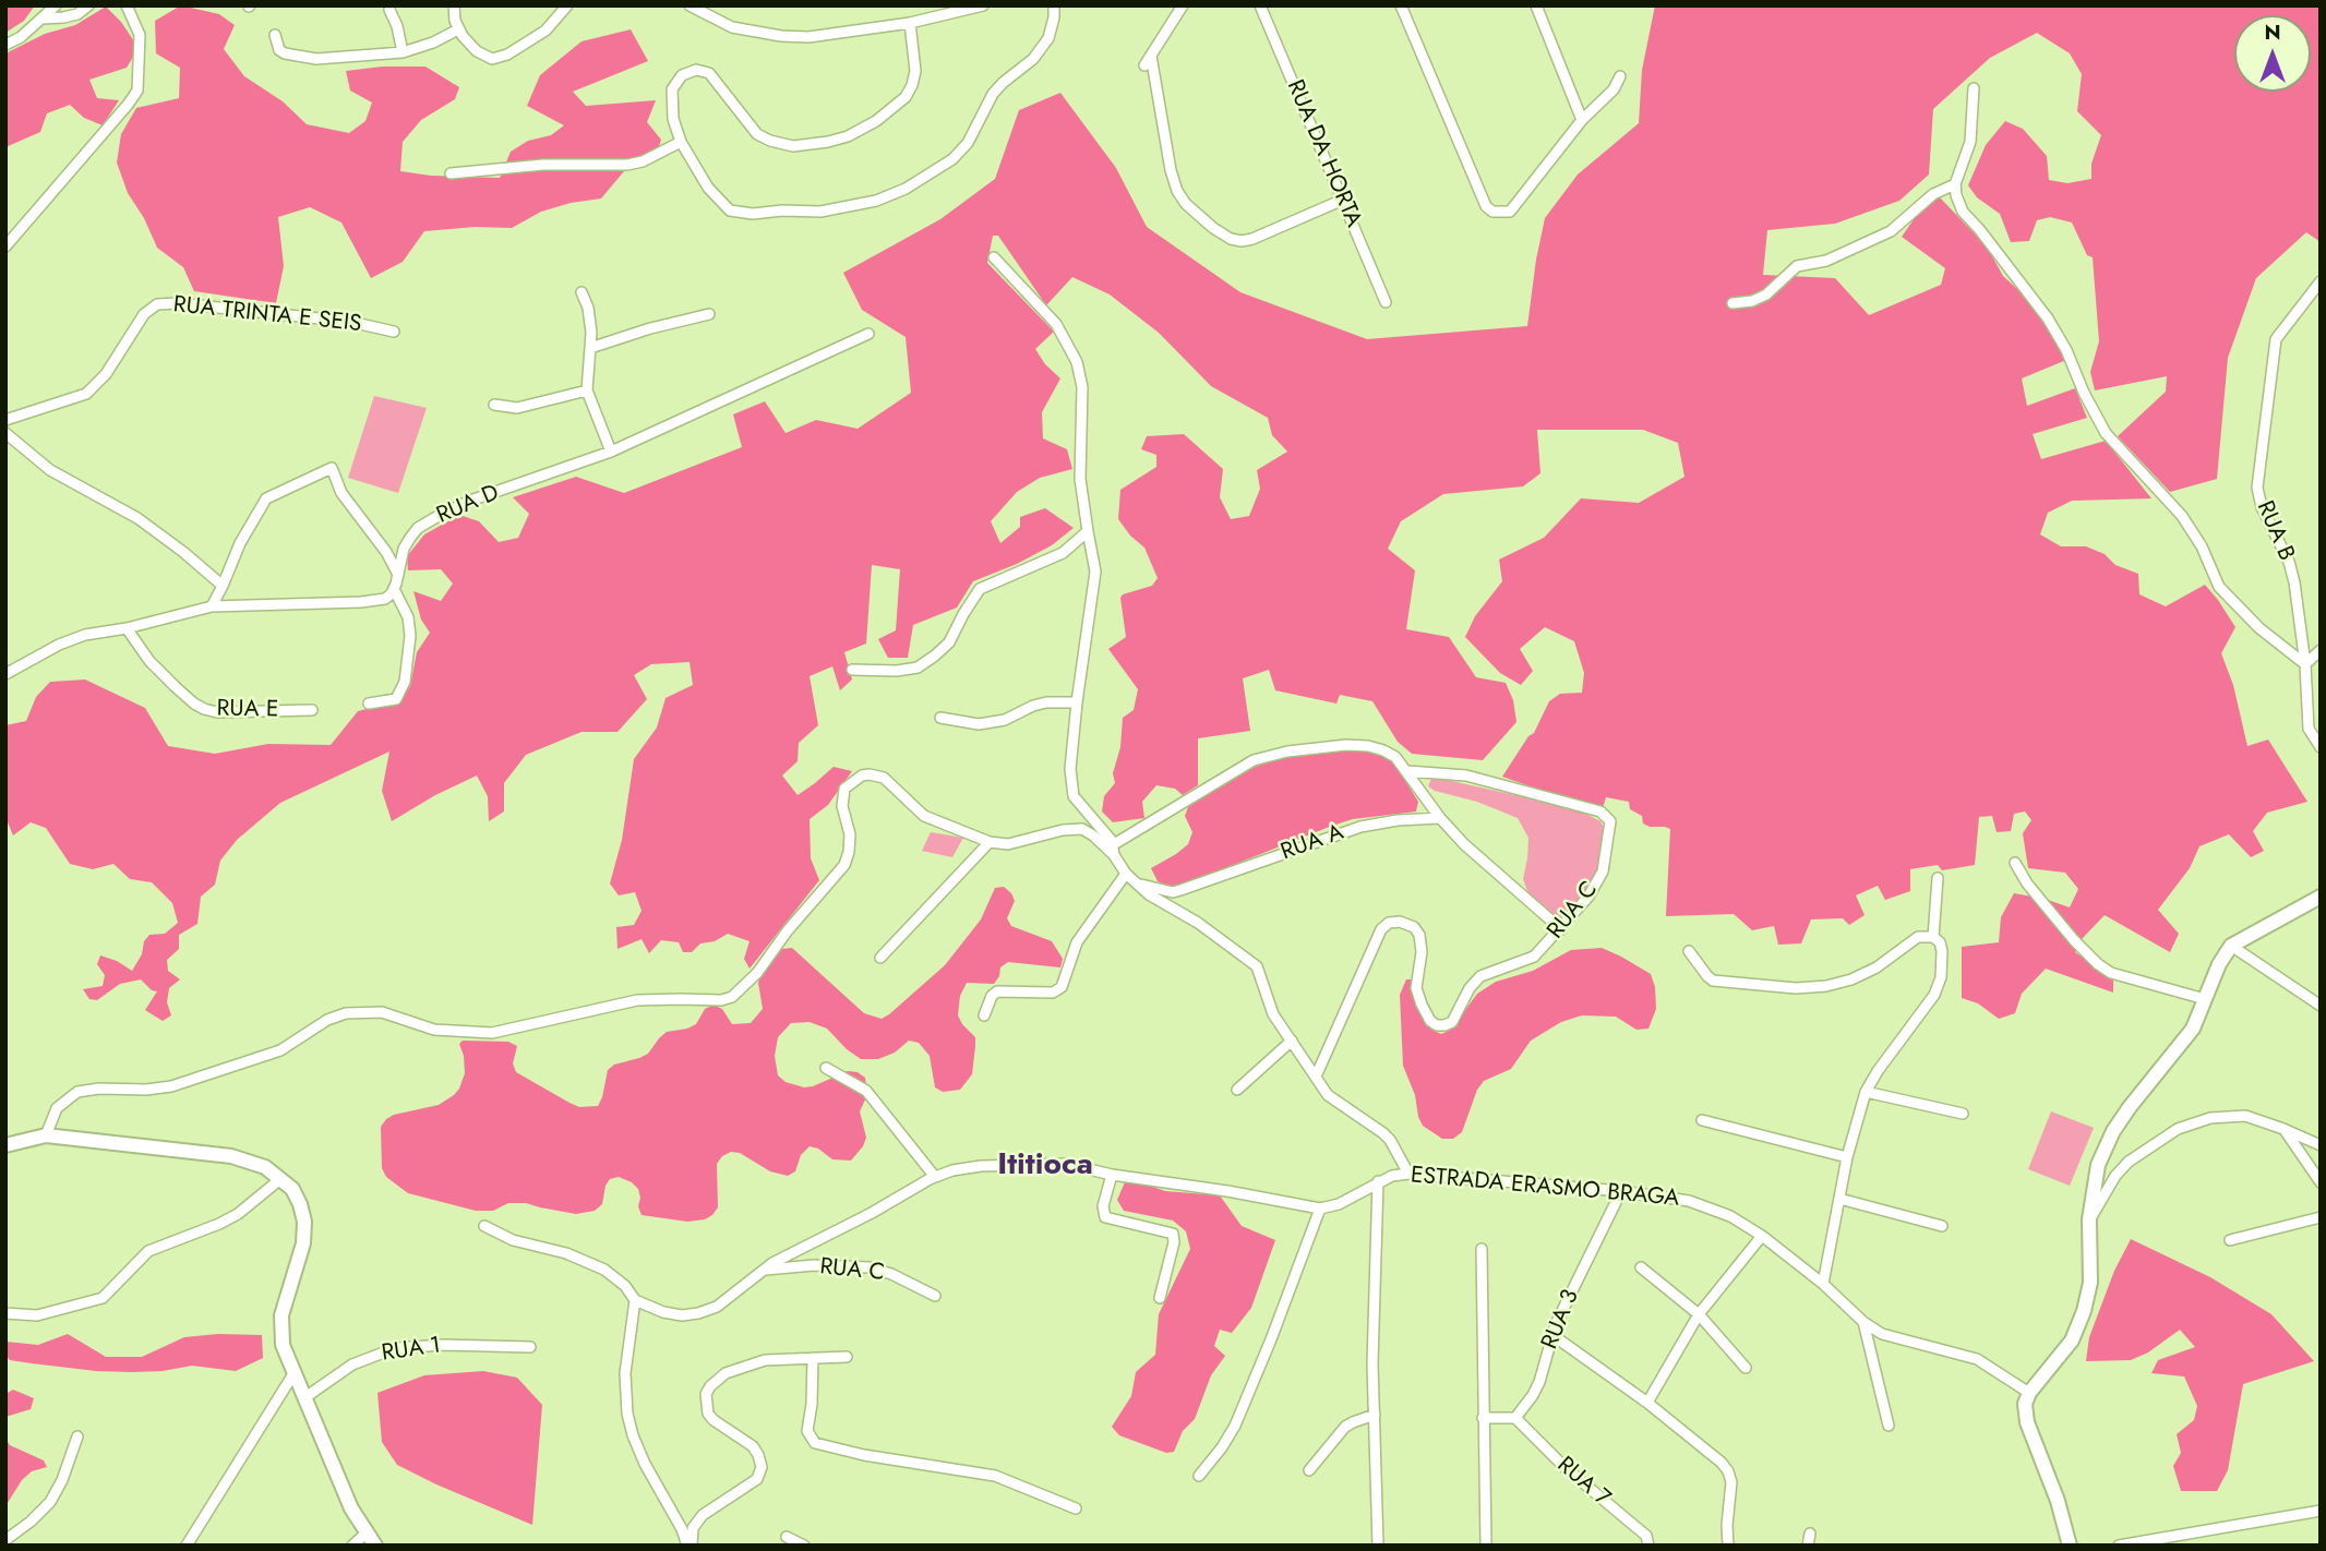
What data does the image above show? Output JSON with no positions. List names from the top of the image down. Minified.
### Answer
{"streets":{"street":["RUA DA HORTA","RUA TRINTA E SEIS","RUA D","RUA B","RUA E","RUA A","RUA C","ESTRADA ERASMO BRAGA","RUA 3","RUA 1","RUA 7"]},"crossings":[["ESTRADA ERASMO BRAGA","RUA 3"],["RUA 3","RUA 7"]],"districts":["Ititioca"],"north":"top"}
